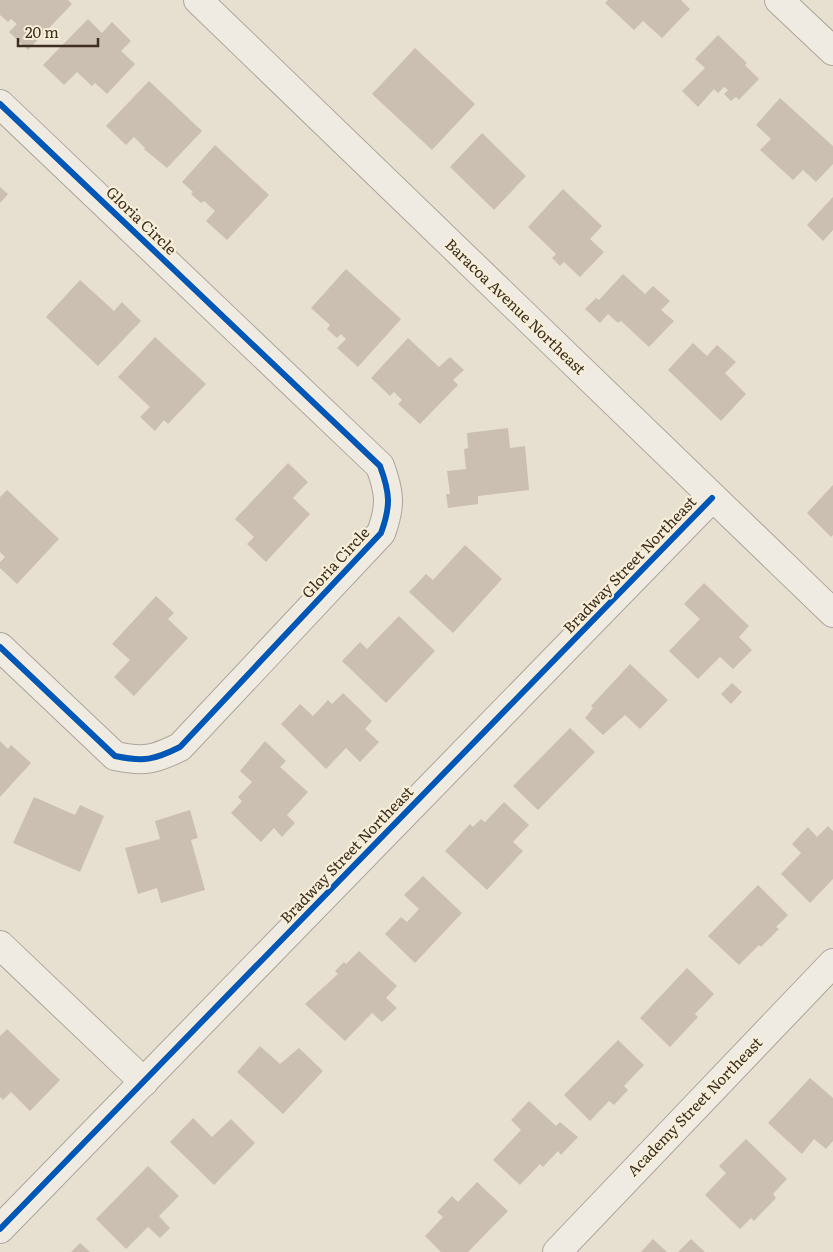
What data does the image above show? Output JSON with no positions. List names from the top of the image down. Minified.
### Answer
{"streets":{"street":["Gloria Circle","Baracoa Avenue Northeast","Bradway Street Northeast","Academy Street Northeast"]},"crossings":[["Baracoa Avenue Northeast","Bradway Street Northeast"]],"scale_bar":"20 m"}
